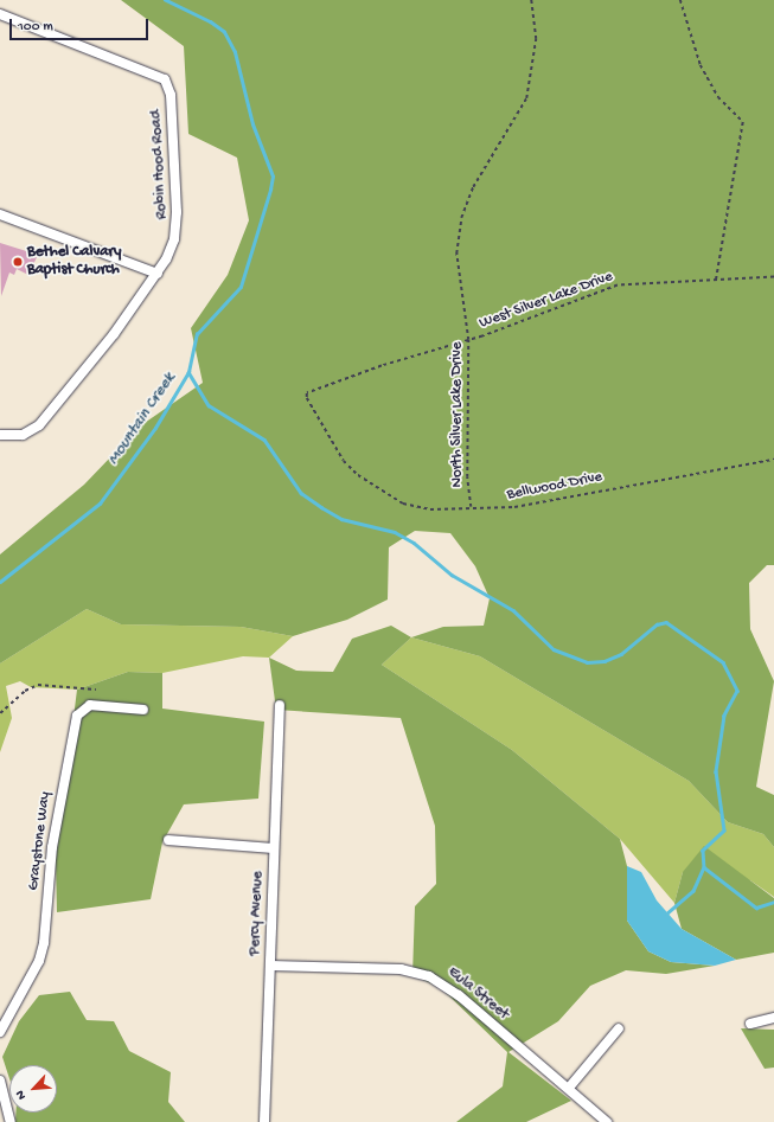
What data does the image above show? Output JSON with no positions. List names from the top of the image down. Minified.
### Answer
{"streets":{"street":["Robin Hood Road","Graystone Way","Percy Avenue","Eula Street"],"path":["West Silver Lake Drive","North Silver Lake Drive","Bellwood Drive"]},"crossings":[["West Silver Lake Drive","North Silver Lake Drive"],["West Silver Lake Drive","Bellwood Drive"],["North Silver Lake Drive","Bellwood Drive"],["Percy Avenue","Eula Street"]],"water":["Mountain Creek"],"places":["Bethel Calvary Baptist Church"],"scale_bar":"100 m","north":"bottom left"}
